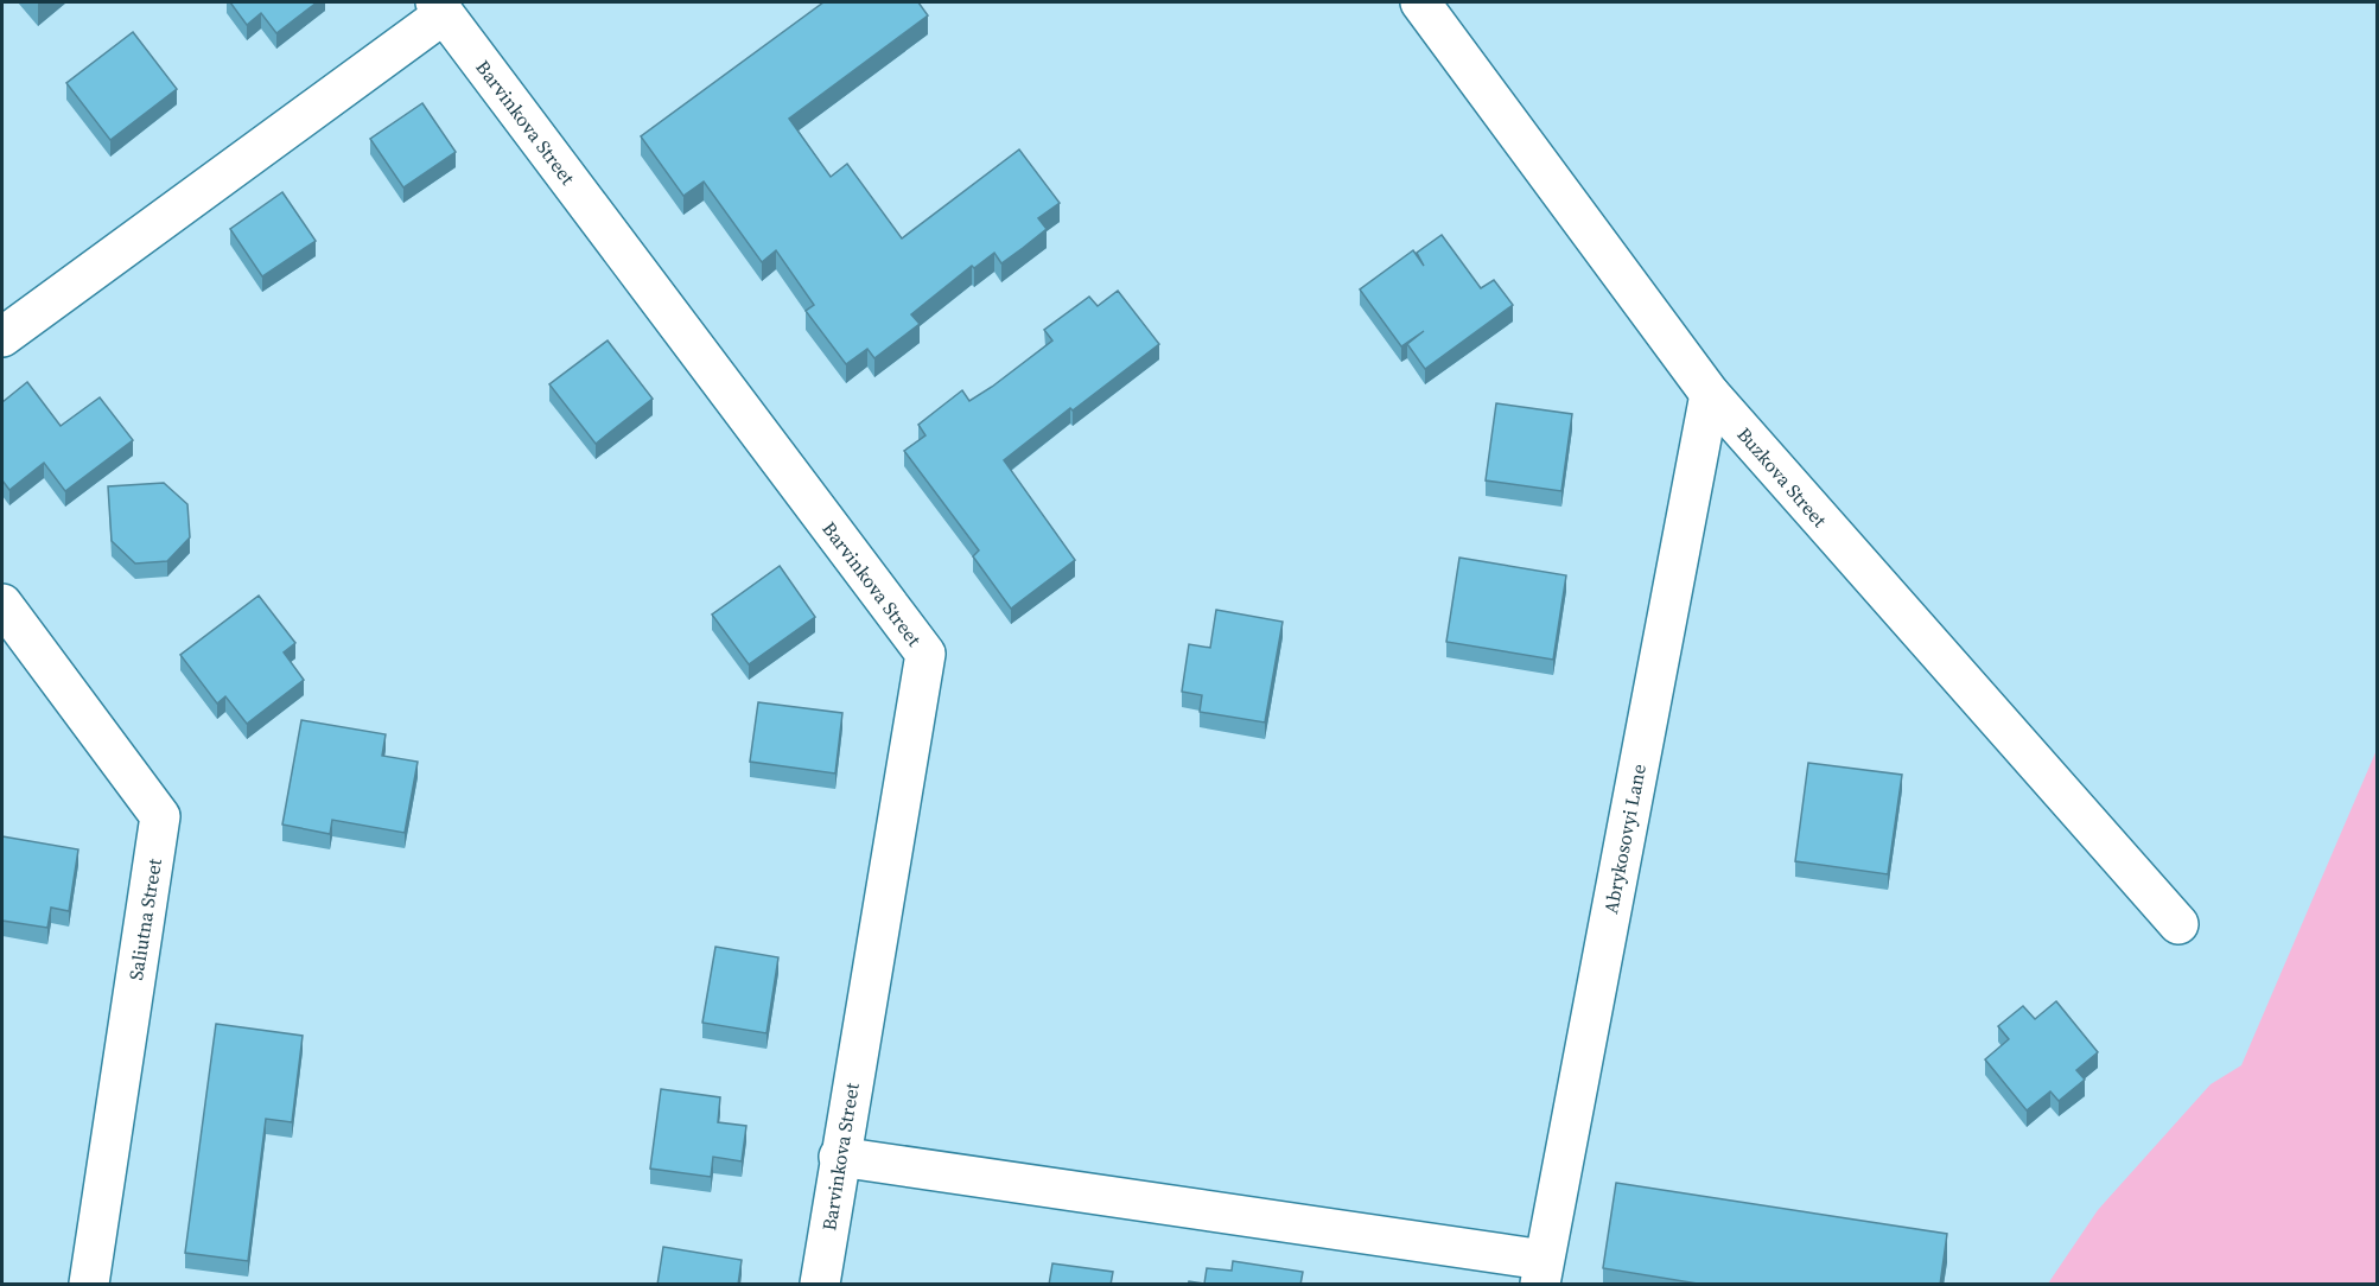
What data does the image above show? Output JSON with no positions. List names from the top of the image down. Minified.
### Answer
{"streets":{"street":["Barvinkova Street","Buzkova Street","Abrykosovyi Lane","Saliutna Street"]},"crossings":[["Buzkova Street","Abrykosovyi Lane"]]}
